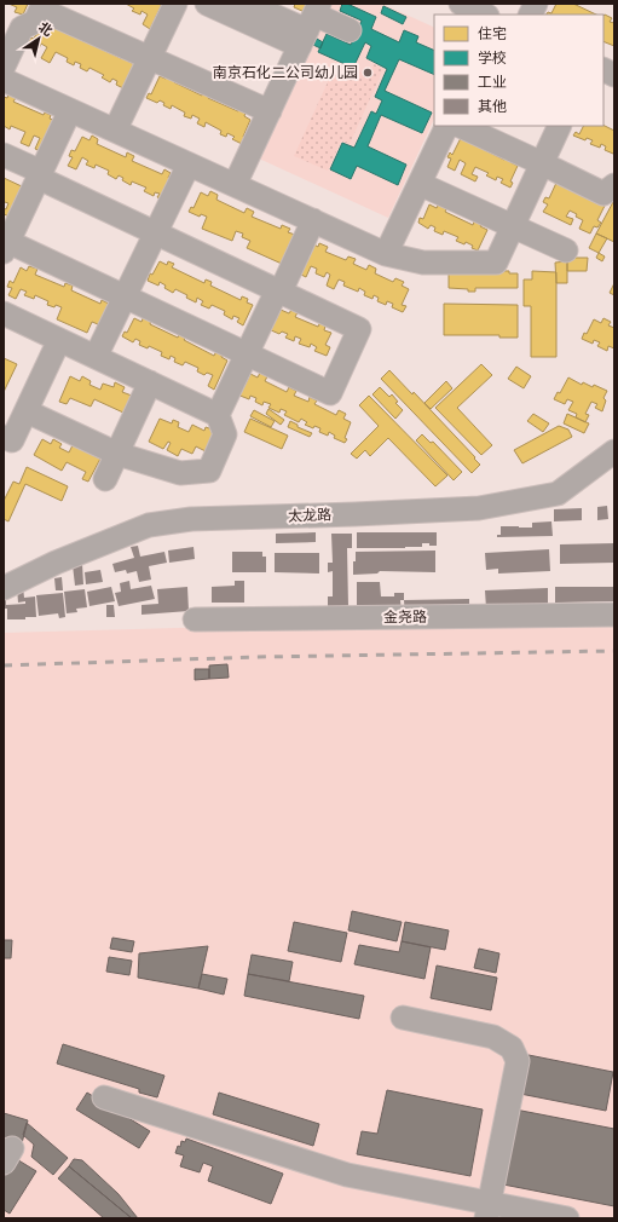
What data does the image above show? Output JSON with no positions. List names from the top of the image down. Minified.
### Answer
{"streets":{"street":["太龙路","金尧路"]},"places":["南京石化二公司幼儿园"],"legend":["住宅","学校","工业","其他"],"north":"top right"}
